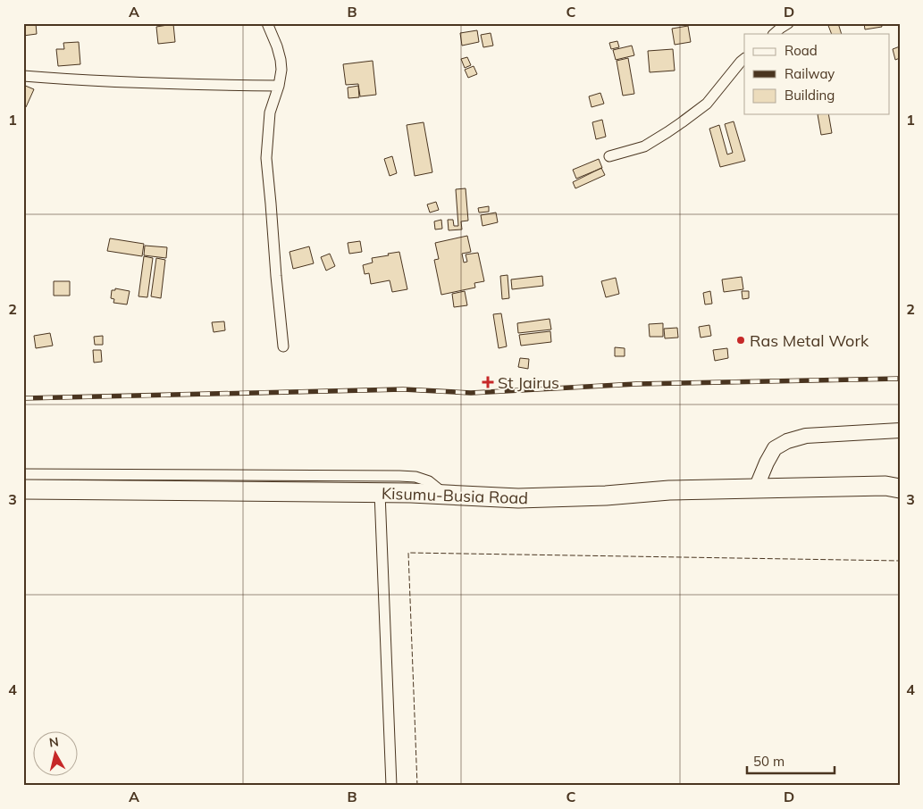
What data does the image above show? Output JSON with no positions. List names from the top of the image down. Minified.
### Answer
{"streets":{"highway":["Kisumu-Busia Road"]},"places":{"other":["Ras Metal Work"],"health":["St Jairus"]},"legend":["Road","Railway","Building"],"scale_bar":"50 m","north":"top","grid":{"columns":["A","B","C","D"],"rows":["1","2","3","4"]}}
